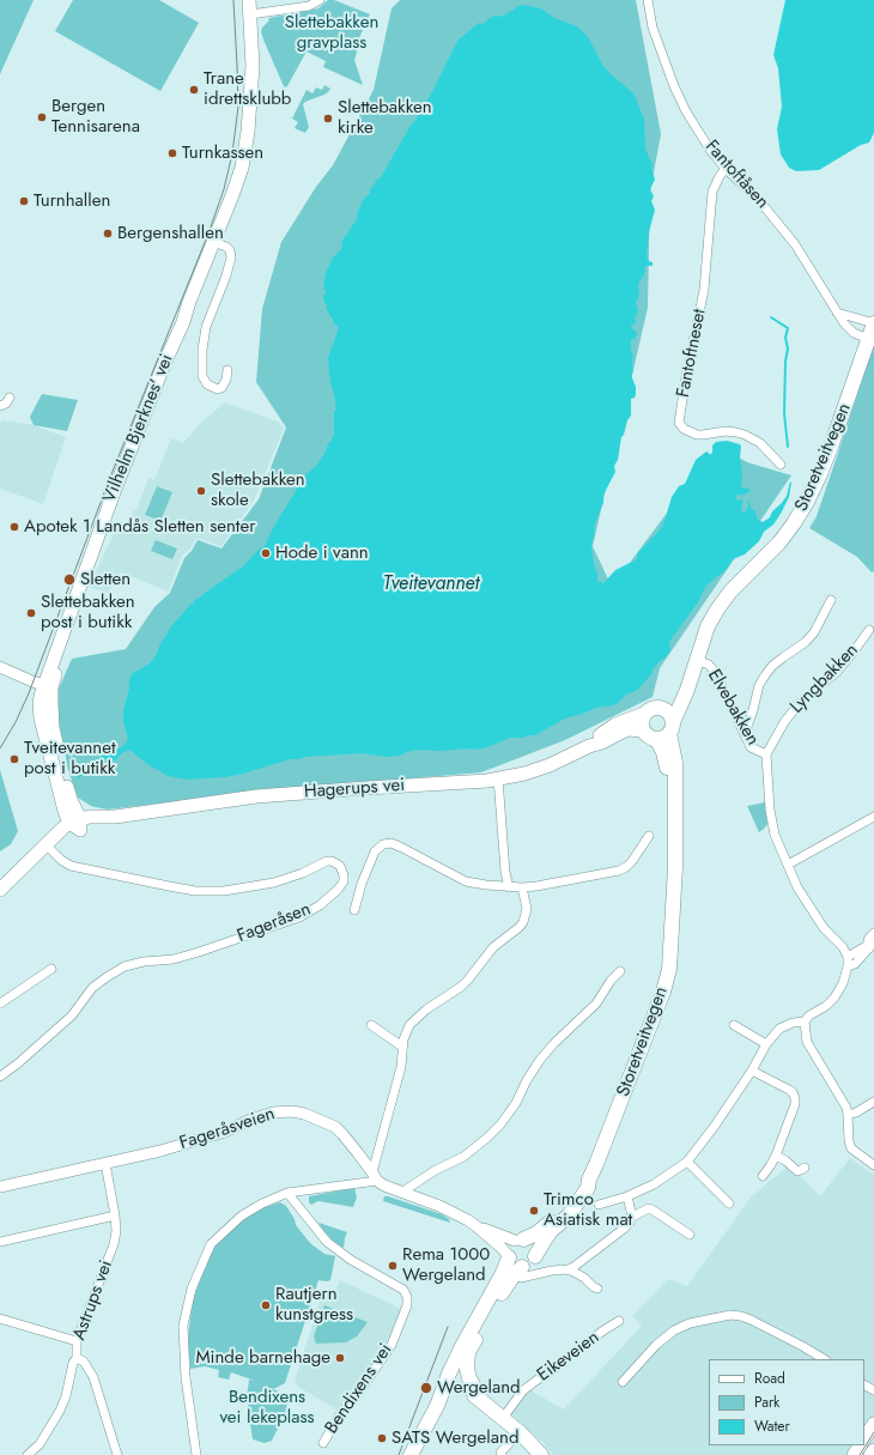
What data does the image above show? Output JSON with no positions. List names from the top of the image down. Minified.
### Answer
{"streets":{"main road":["Vilhelm Bjerknes' vei","Storetveitvegen","Hagerups vei"],"street":["Fantoftåsen","Fantoftneset","Lyngbakken","Elvebakken","Fageråsen","Fageråsveien","Astrups vei","Eikeveien","Bendixens vei"]},"crossings":[["Fantoftåsen","Fantoftneset"],["Fantoftåsen","Storetveitvegen"],["Vilhelm Bjerknes' vei","Hagerups vei"],["Storetveitvegen","Hagerups vei"],["Storetveitvegen","Fageråsveien"],["Lyngbakken","Elvebakken"],["Hagerups vei","Fageråsen"],["Fageråsveien","Astrups vei"]],"water":["Tveitevannet"],"parks":["Slettebakken gravplass","Bendixens vei lekeplass"],"places":["Trane idrettsklubb","Bergen Tennisarena","Slettebakken kirke","Turnkassen","Turnhallen","Bergenshallen","Slettebakken skole","Apotek 1 Landås Sletten senter","Hode i vann","Sletten","Slettebakken post i butikk","Tveitevannet post i butikk","Trimco Asiatisk mat","Rema 1000 Wergeland","Rautjern kunstgress","Minde barnehage","Wergeland","SATS Wergeland"],"legend":["Road","Park","Water"]}
